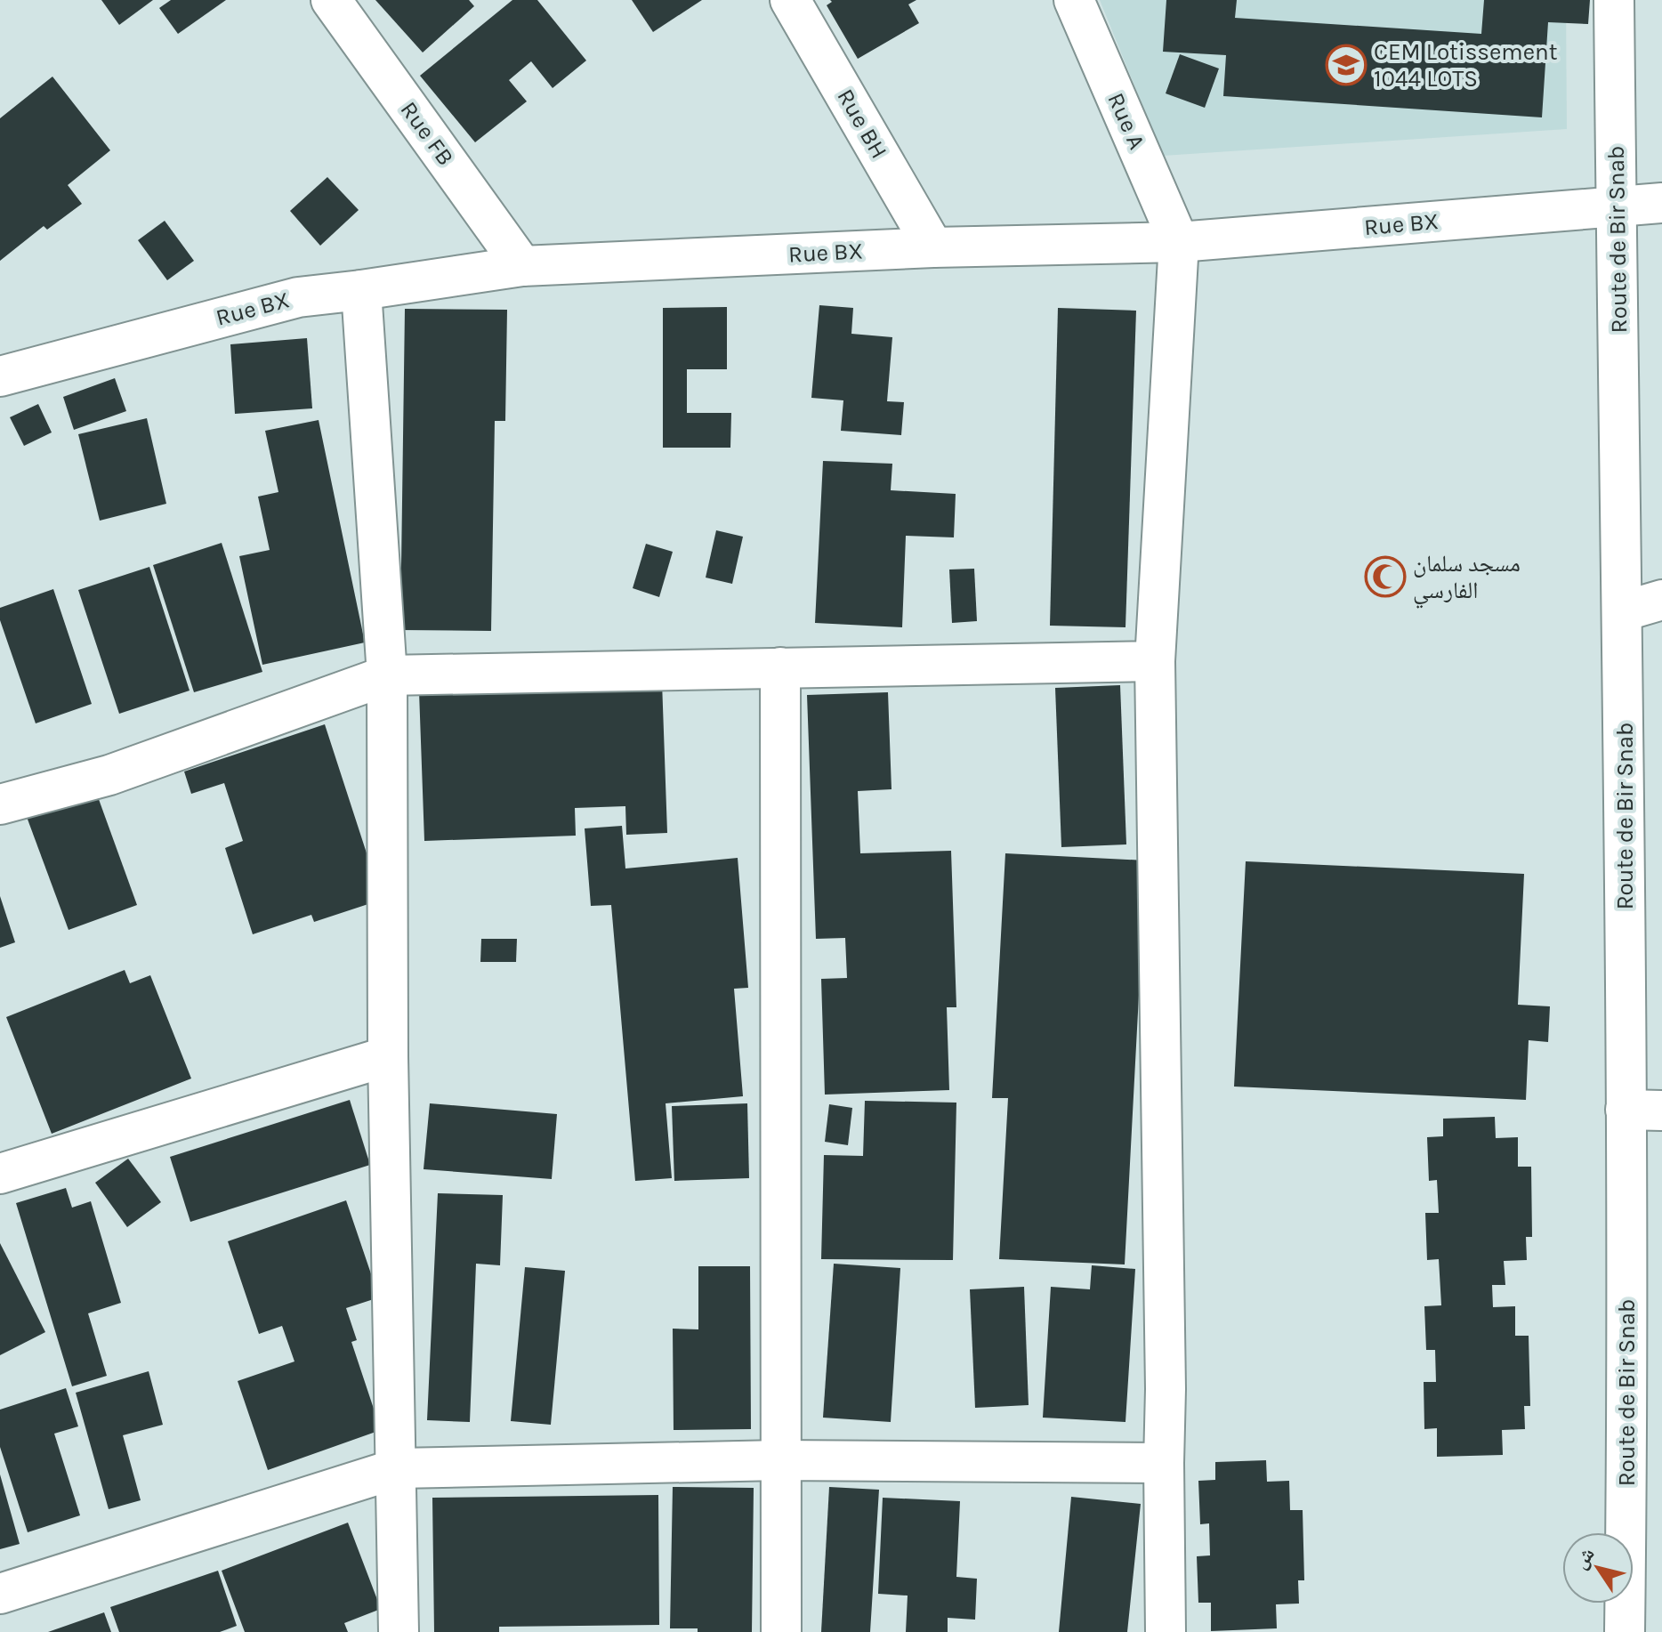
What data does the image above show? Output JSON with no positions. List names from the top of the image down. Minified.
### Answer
{"streets":{"street":["Rue A","Rue BH","Rue FB","Rue BX","Route de Bir Snab"]},"crossings":[["Rue A","Rue BX"],["Rue BH","Rue BX"],["Rue FB","Rue BX"],["Rue BX","Route de Bir Snab"]],"places":{"school or university":["CEM Lotissement 1044 LOTS"],"mosque":["مسجد سلمان الفارسي"]},"north":"top left"}
